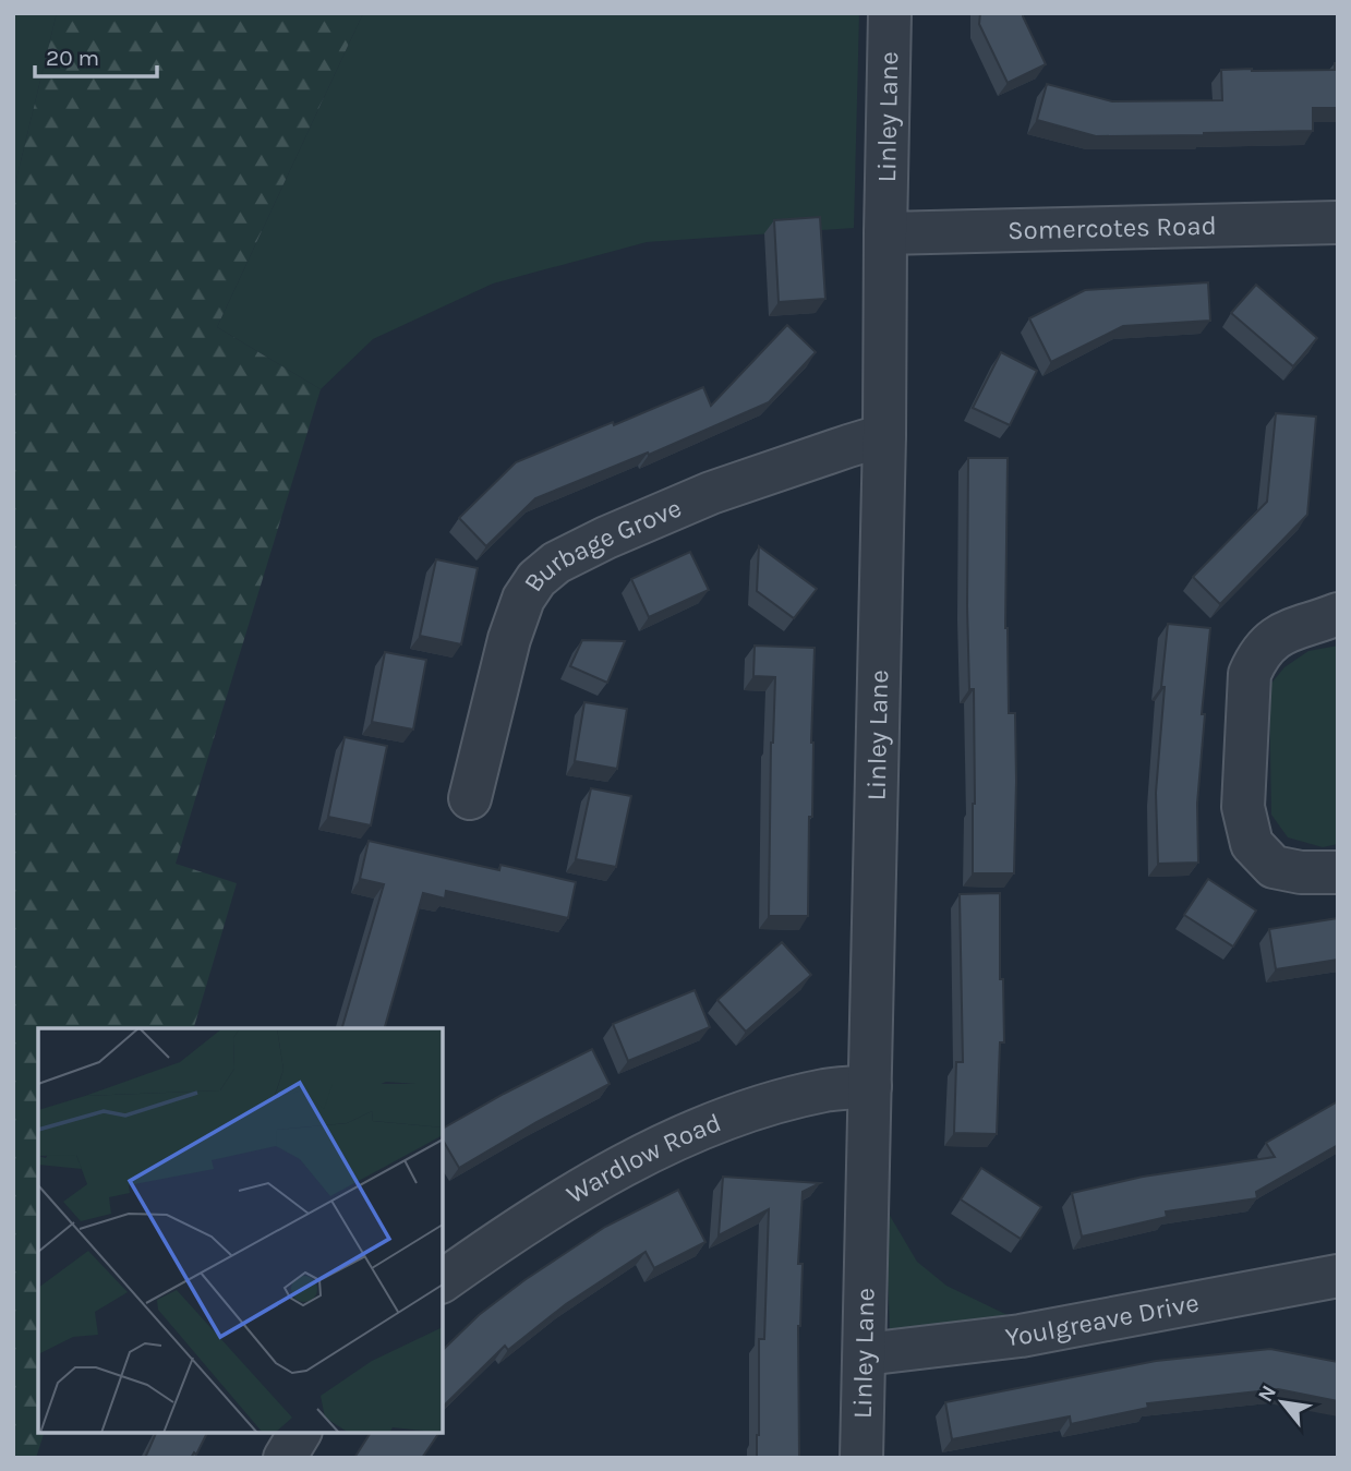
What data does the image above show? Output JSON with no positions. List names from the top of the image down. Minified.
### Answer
{"streets":{"street":["Linley Lane","Somercotes Road","Burbage Grove","Wardlow Road","Youlgreave Drive"]},"crossings":[["Linley Lane","Somercotes Road"],["Linley Lane","Burbage Grove"],["Linley Lane","Wardlow Road"],["Linley Lane","Youlgreave Drive"]],"scale_bar":"20 m","north":"top left"}
